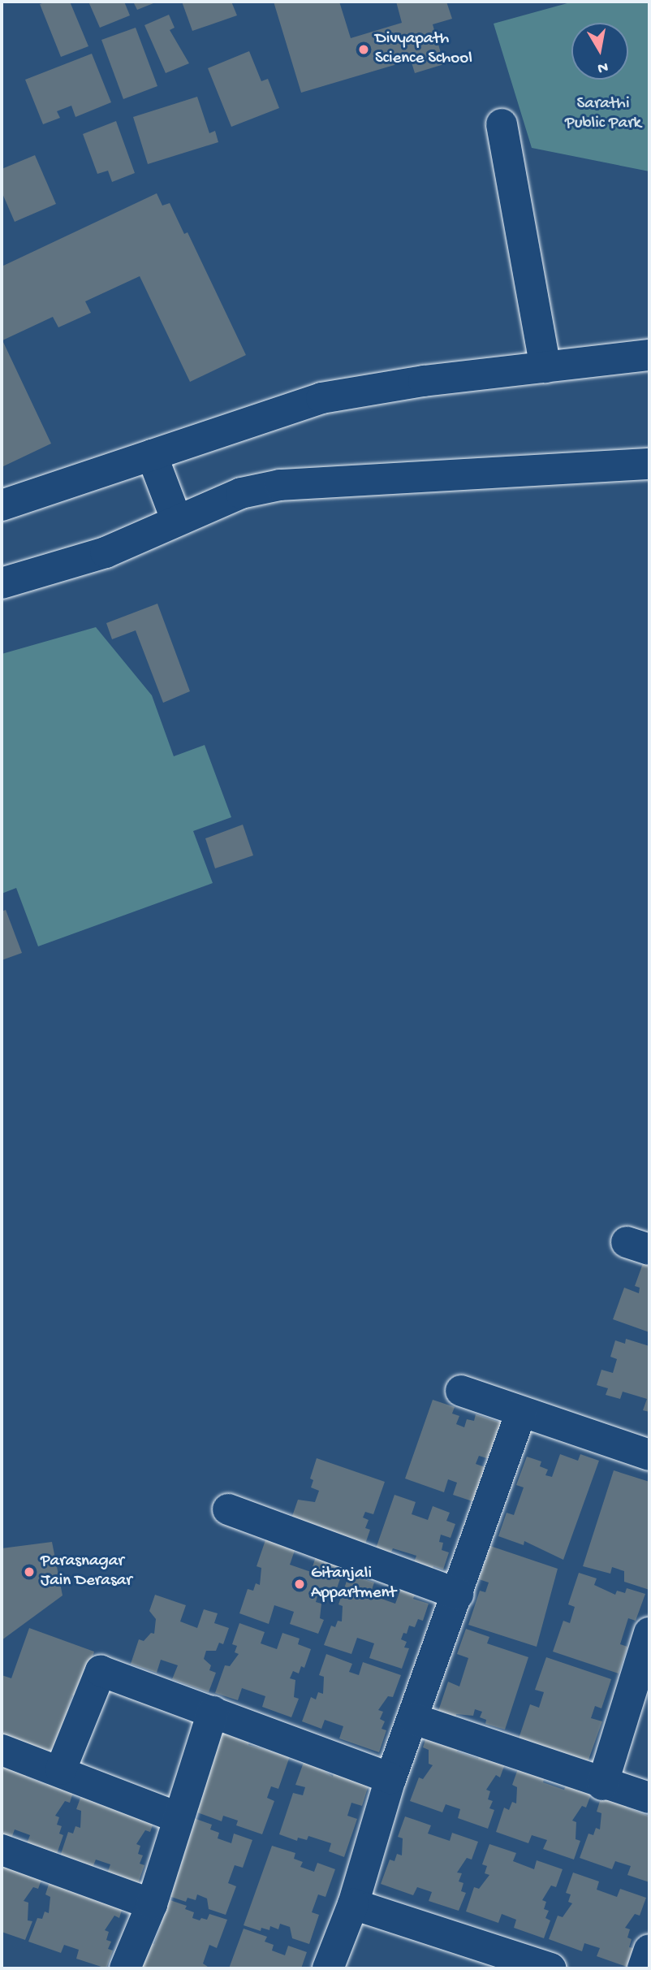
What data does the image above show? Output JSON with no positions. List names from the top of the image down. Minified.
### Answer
{"parks":["Sarathi Public Park"],"places":["Divyapath Science School","Parasnagar Jain Derasar","Gitanjali Appartment"],"north":"bottom"}
